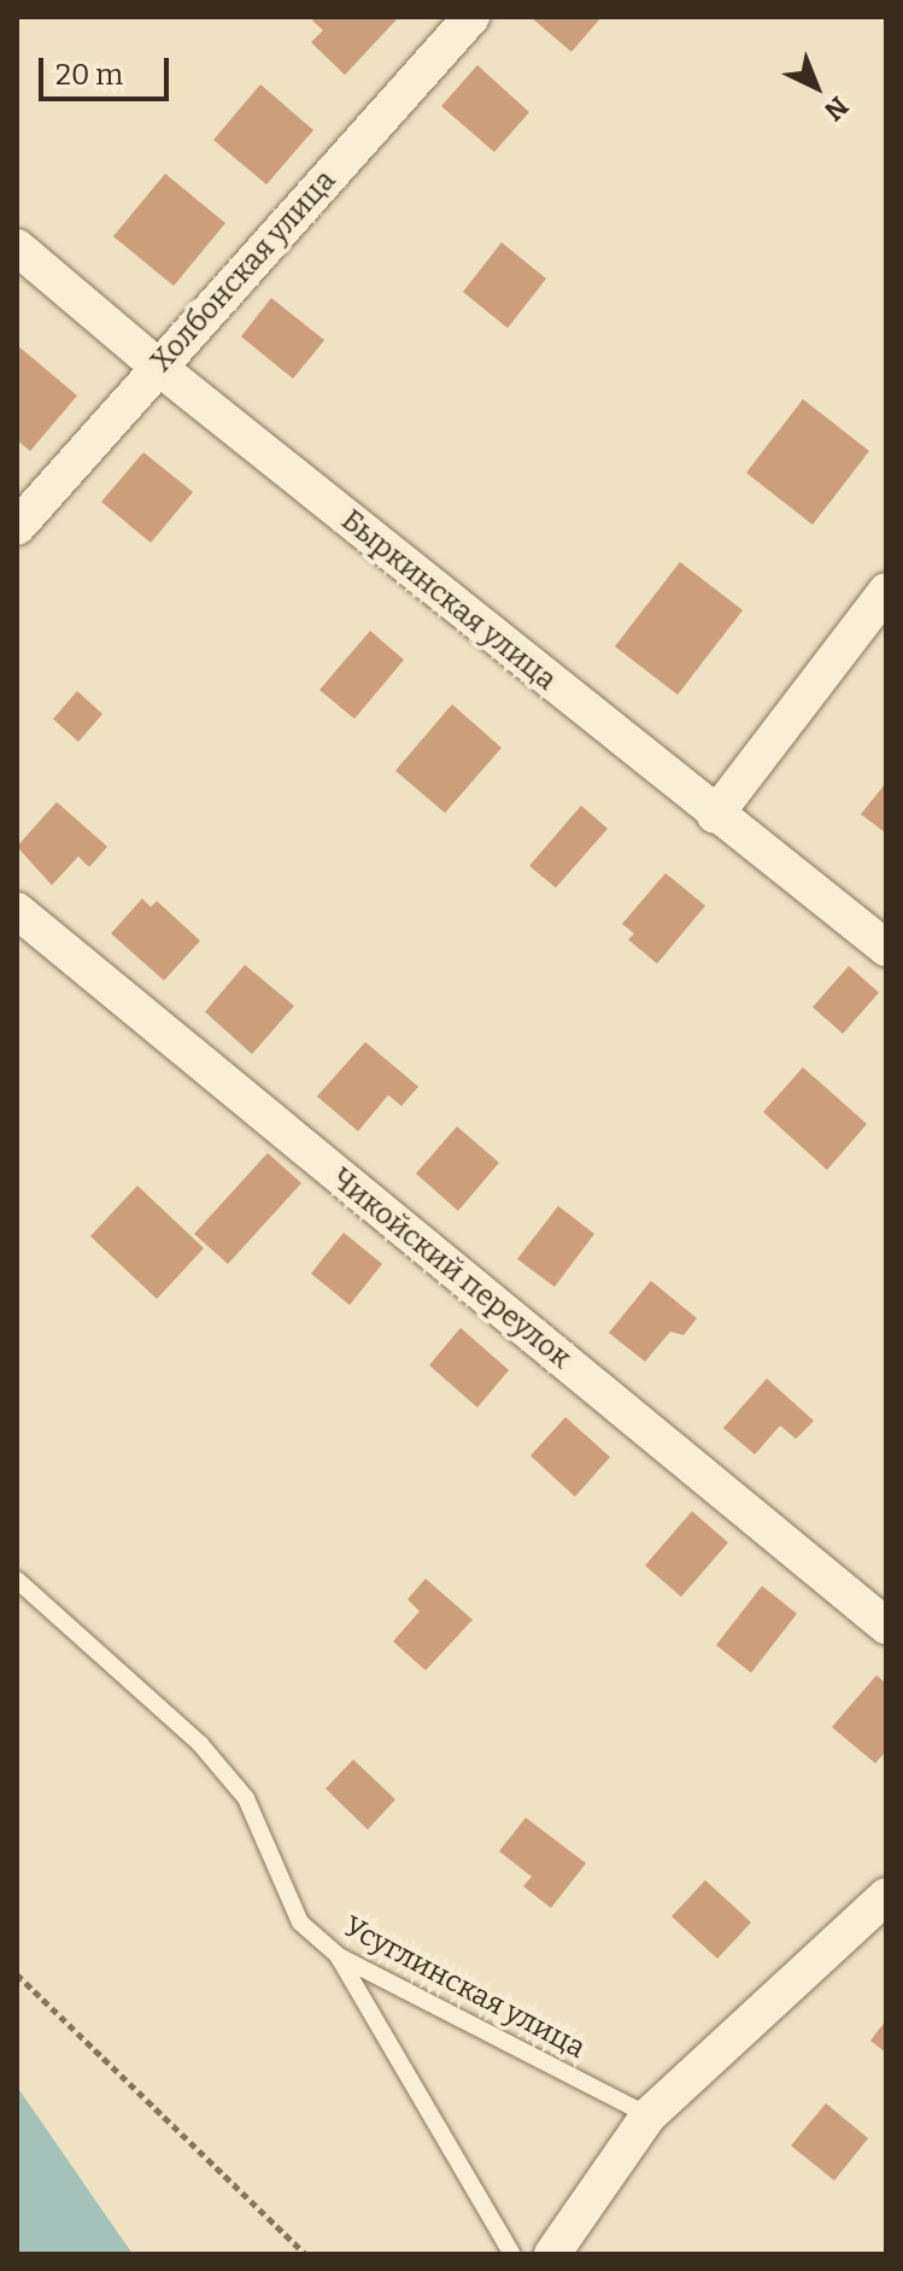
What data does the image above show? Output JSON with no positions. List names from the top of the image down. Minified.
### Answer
{"streets":{"street":["Холбонская улица","Быркинская улица","Чикойский переулок"],"lane":["Усуглинская улица"]},"crossings":[["Холбонская улица","Быркинская улица"]],"scale_bar":"20 m","north":"bottom right"}
